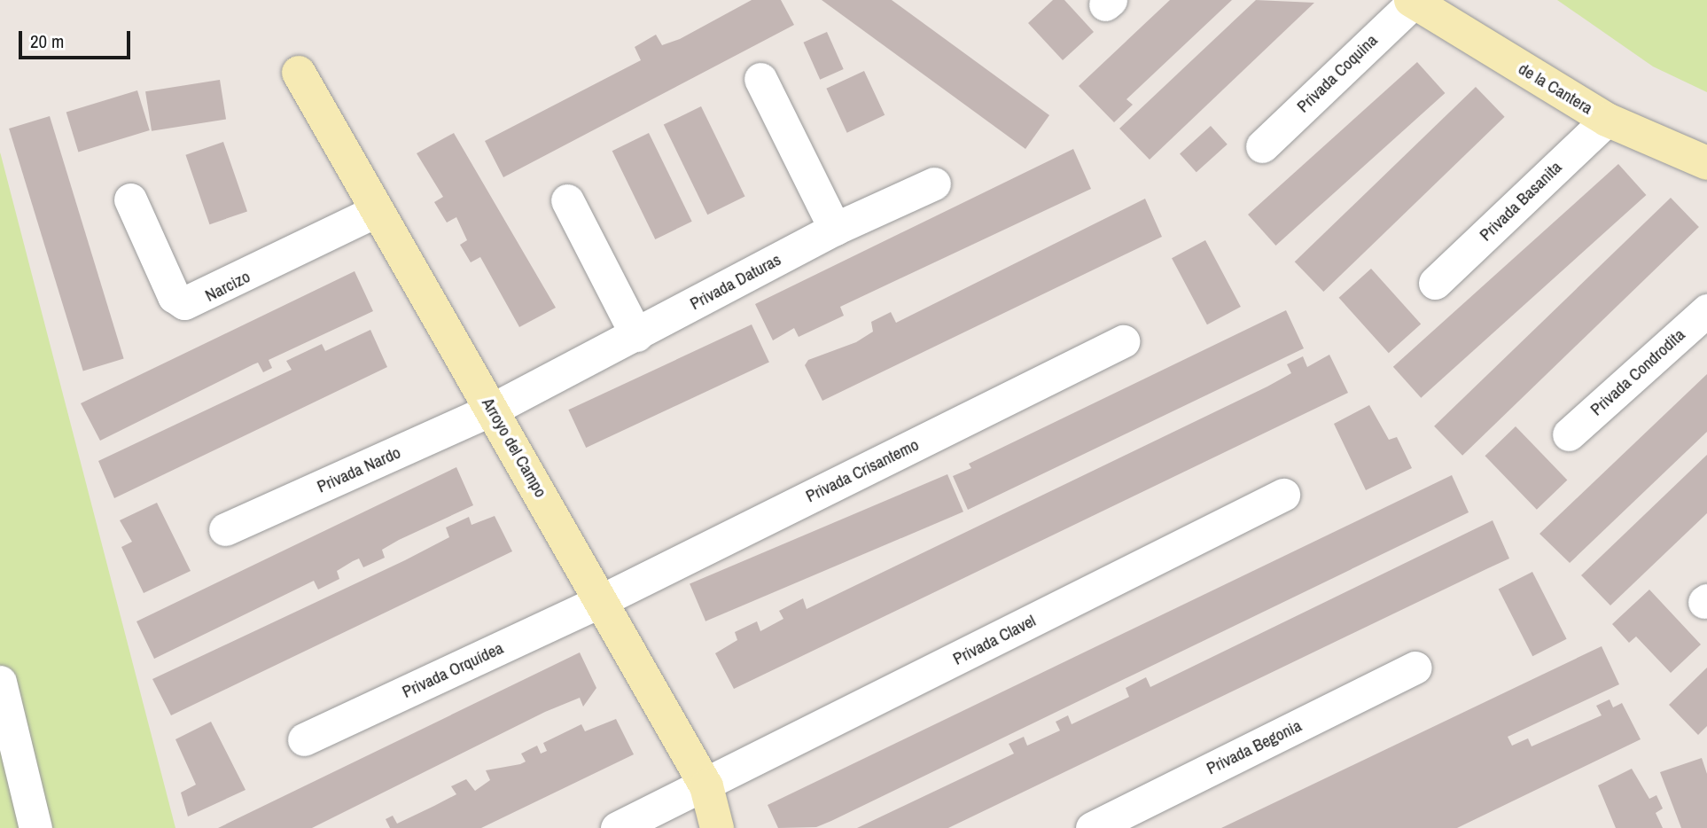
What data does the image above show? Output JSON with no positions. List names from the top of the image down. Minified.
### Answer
{"streets":{"street":["Privada Coquina","de la Cantera","Privada Basanita","Privada Daturas","Narcizo","Privada Condrodita","Arroyo del Campo","Privada Nardo","Privada Crisantemo","Privada Clavel","Privada Orquídea","Privada Begonia"]},"crossings":[["Privada Coquina","de la Cantera"],["de la Cantera","Privada Basanita"],["Privada Daturas","Arroyo del Campo"],["Privada Daturas","Privada Nardo"],["Narcizo","Arroyo del Campo"],["Arroyo del Campo","Privada Nardo"],["Arroyo del Campo","Privada Crisantemo"],["Arroyo del Campo","Privada Clavel"],["Arroyo del Campo","Privada Orquídea"],["Privada Crisantemo","Privada Orquídea"]],"scale_bar":"20 m"}
